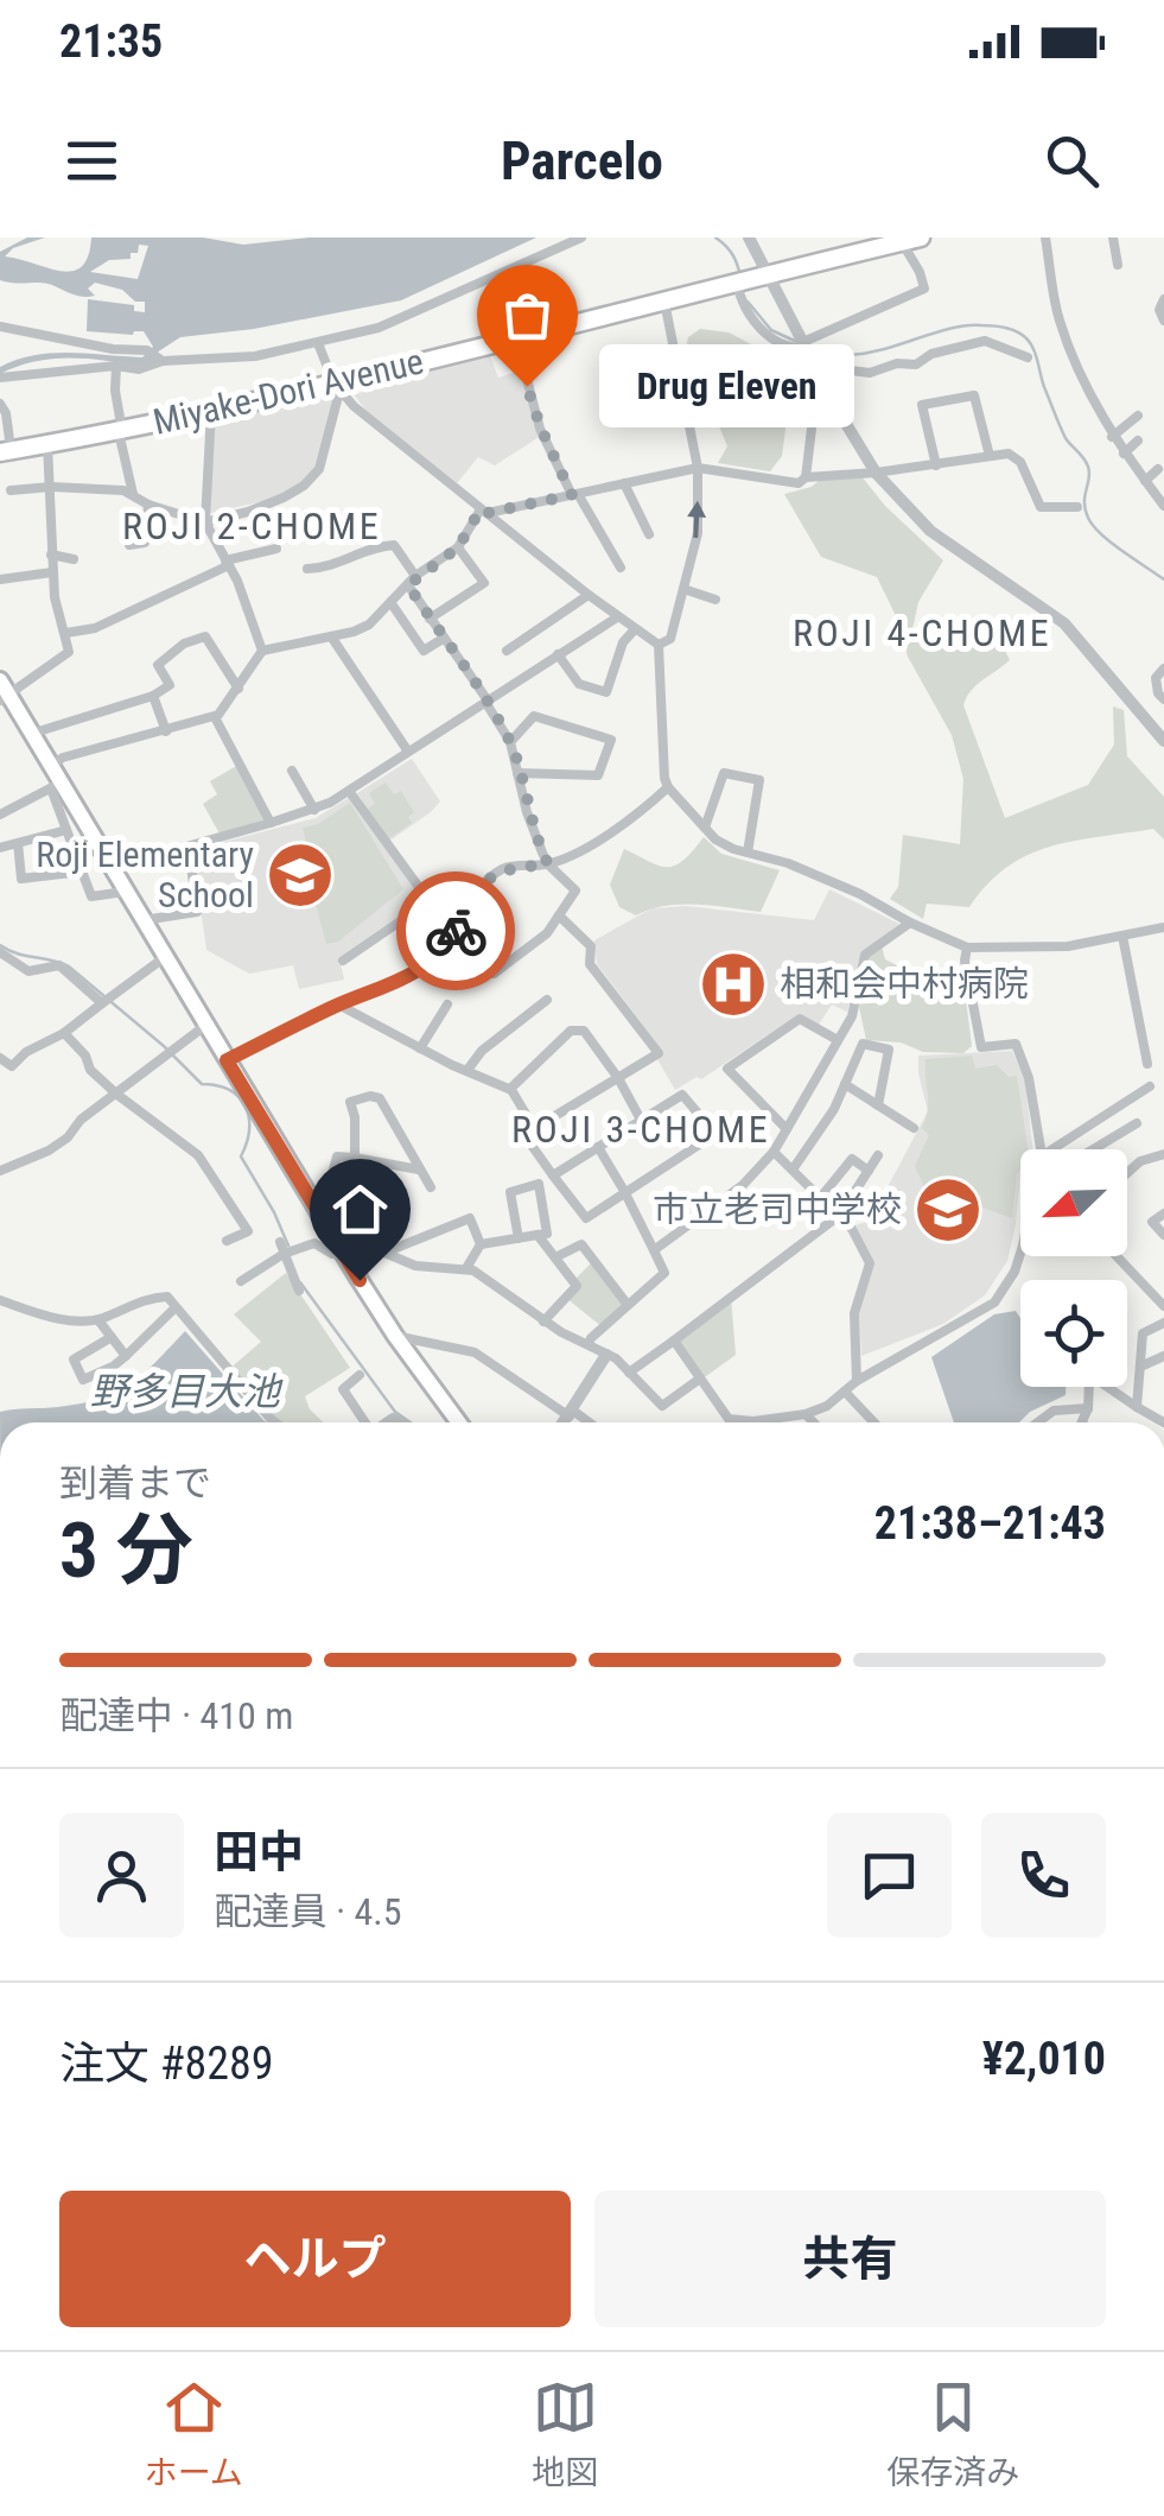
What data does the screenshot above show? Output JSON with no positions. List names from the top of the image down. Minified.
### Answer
{"streets":{"highway":["Miyake-Dori Avenue"]},"districts":["ROJI 2-CHOME","ROJI 4-CHOME","ROJI 3-CHOME"],"water":["野多目大池"],"places":{"other":["Drug Eleven"],"school or university":["Roji Elementary School","市立老司中学校"],"hospital":["相和会中村病院"]},"north":"bottom left","page":{"status":"21:35","header":"Parcelo","bubble":"Drug Eleven","heading":["3 分","到着まで","21:38–21:43"],"panel":["田中","配達員 · 4.5","注文 #8289","¥2,010"],"bar":"配達中 · 410 m","buttons":["ヘルプ","共有"],"tabs":["ホーム","地図","保存済み"]}}
